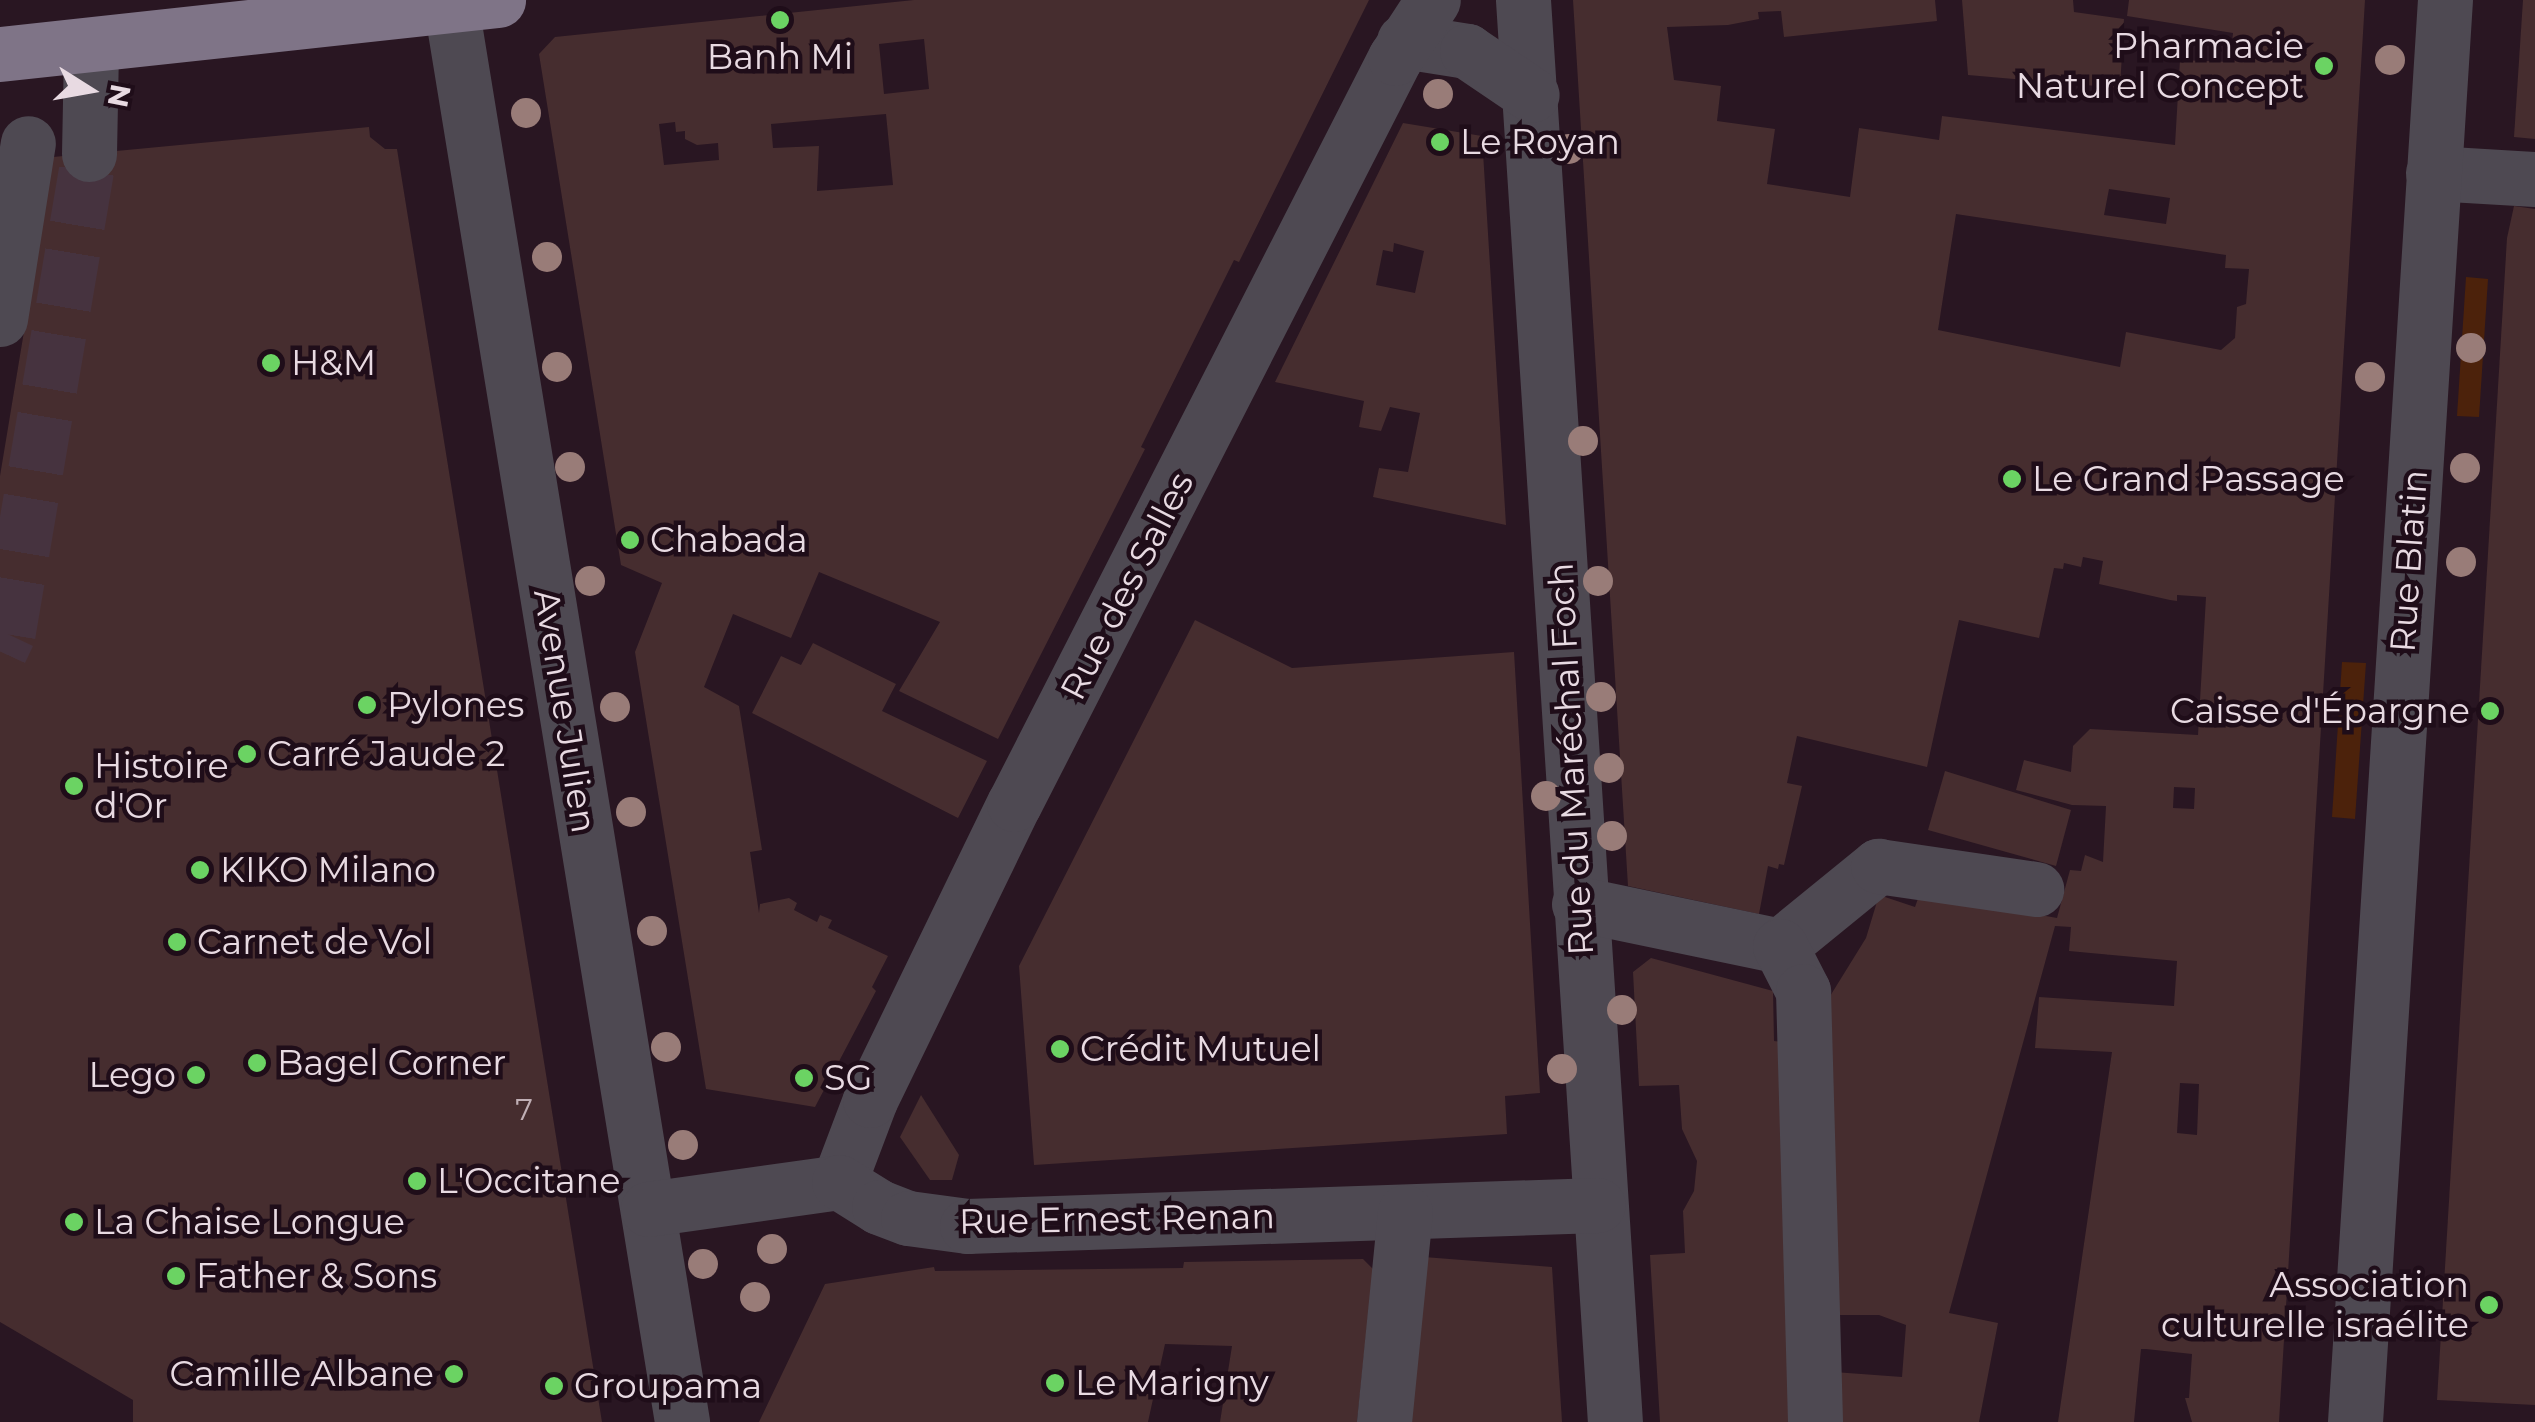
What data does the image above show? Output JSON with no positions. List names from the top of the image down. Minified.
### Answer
{"streets":{"street":["Rue Blatin","Rue des Salles","Avenue Julien","Rue du Maréchal Foch","Rue Ernest Renan"]},"crossings":[["Rue des Salles","Rue Ernest Renan"],["Rue du Maréchal Foch","Rue Ernest Renan"]],"places":["Banh Mi","Pharmacie Naturel Concept","Le Royan","H&M","Le Grand Passage","Chabada","Pylones","Caisse d'Épargne","Carré Jaude 2","Histoire d'Or","KIKO Milano","Carnet de Vol","Crédit Mutuel","Bagel Corner","Lego","SG","L'Occitane","La Chaise Longue","Father & Sons","Association culturelle israélite","Camille Albane","Le Marigny","Groupama"],"house_numbers":["7"],"north":"right"}
